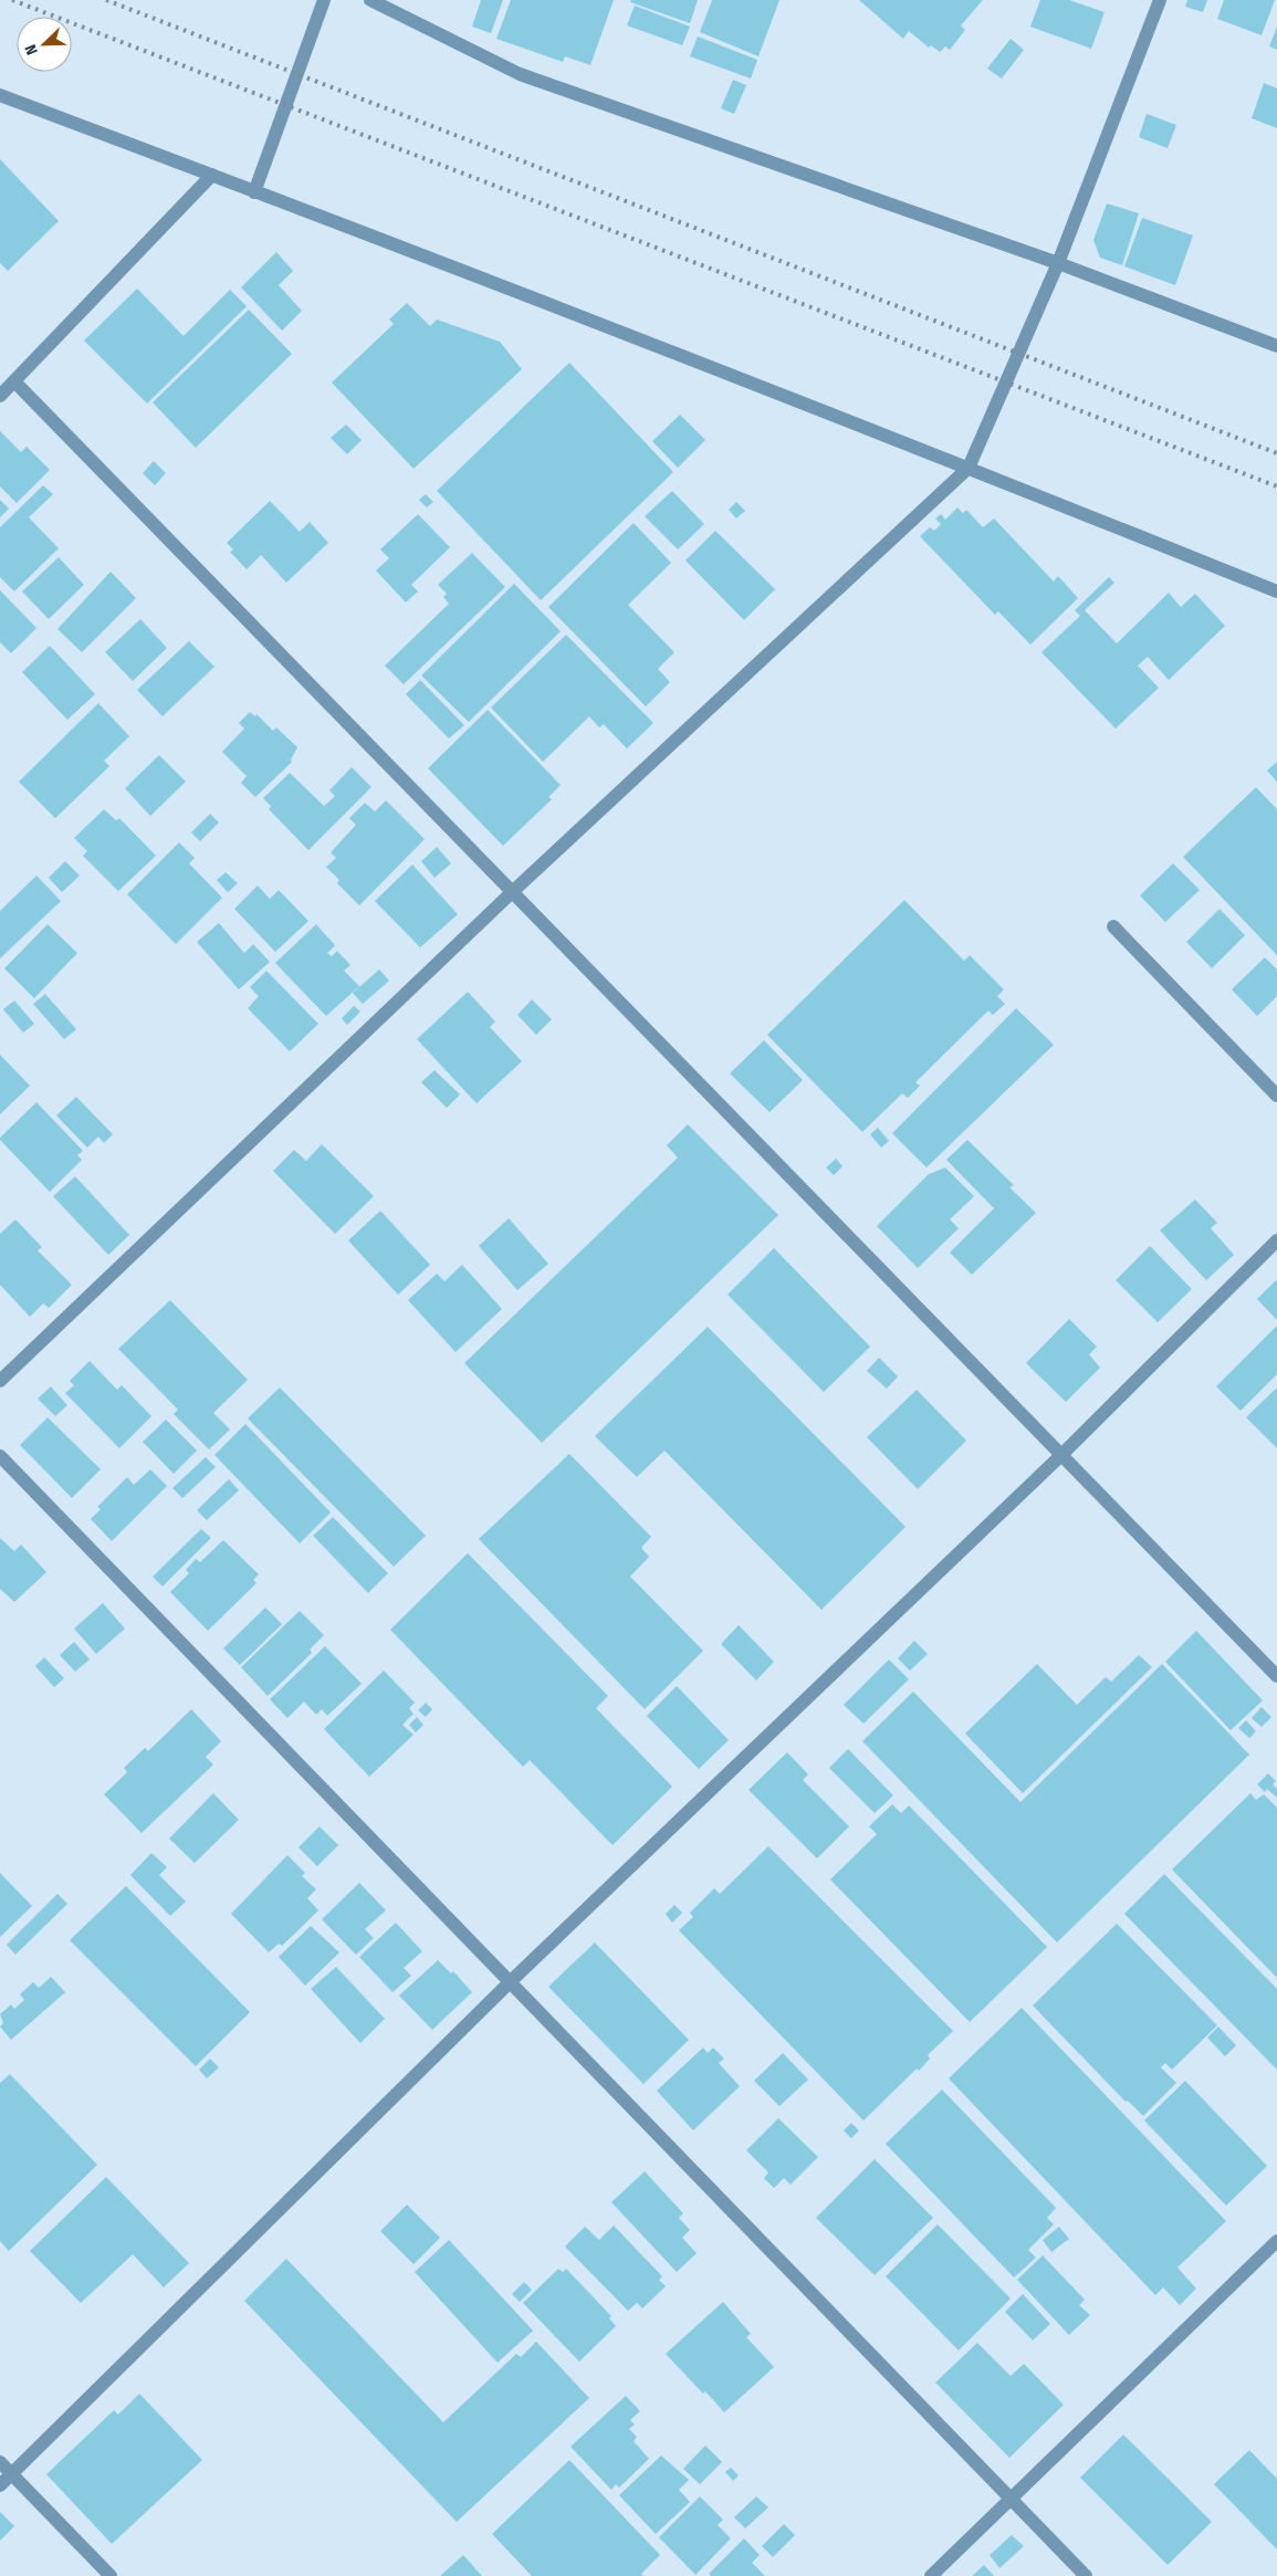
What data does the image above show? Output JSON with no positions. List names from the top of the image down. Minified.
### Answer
{"north":"bottom left"}
